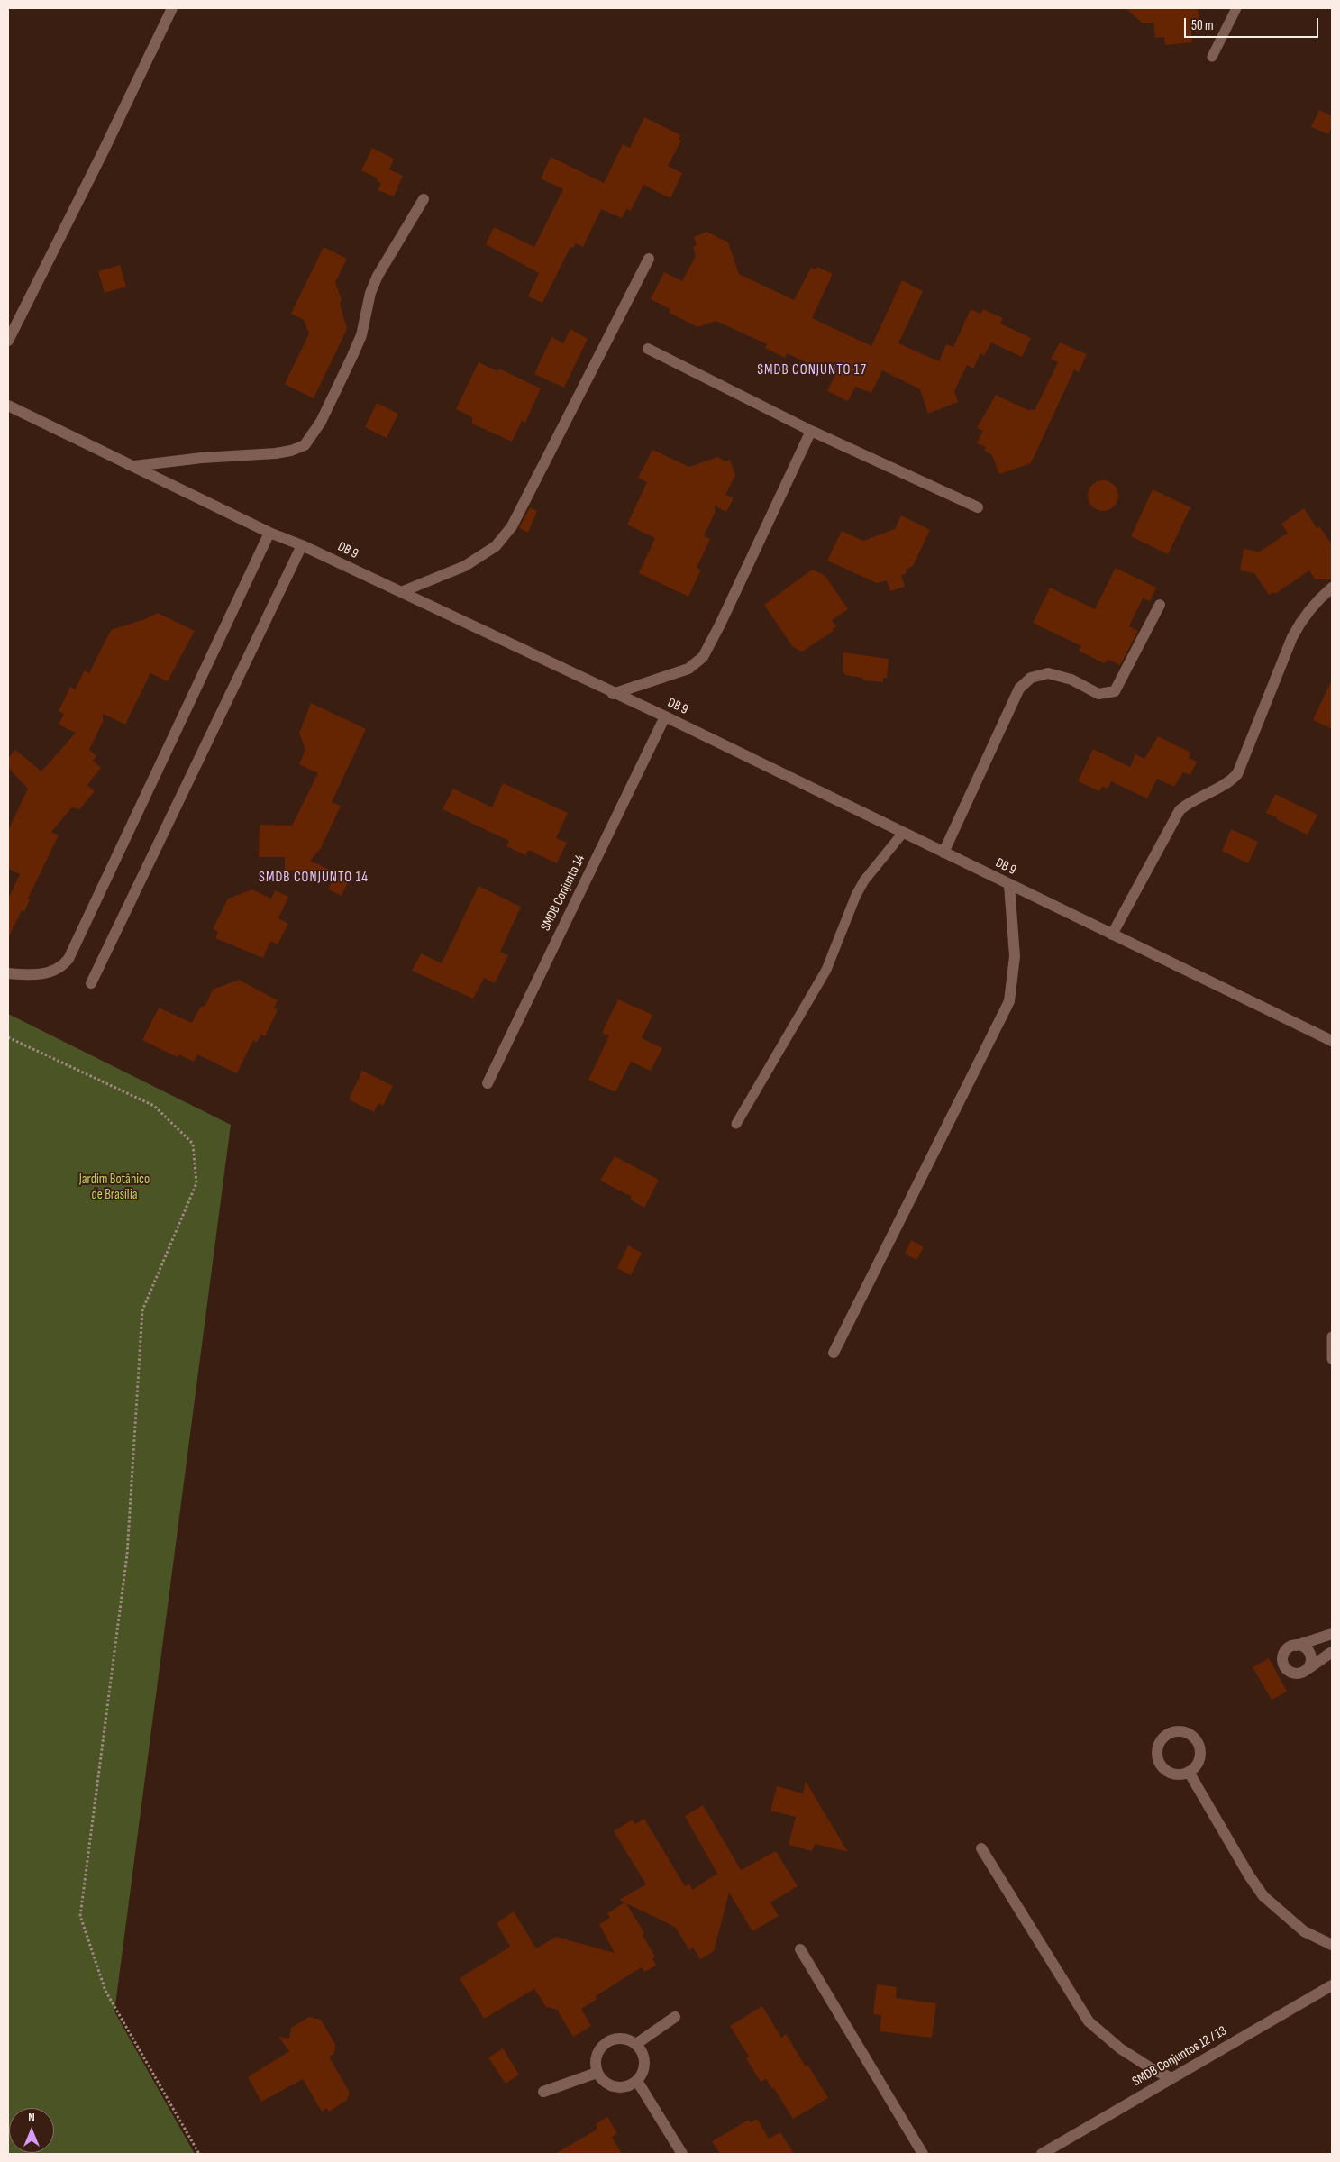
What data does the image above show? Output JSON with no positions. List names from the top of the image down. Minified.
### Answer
{"streets":{"street":["DB 9","SMDB Conjunto 14","SMDB Conjuntos 12 / 13"]},"crossings":[["DB 9","SMDB Conjunto 14"]],"districts":["SMDB CONJUNTO 17","SMDB CONJUNTO 14"],"parks":["Jardim Botânico de Brasília"],"scale_bar":"50 m","north":"top"}
